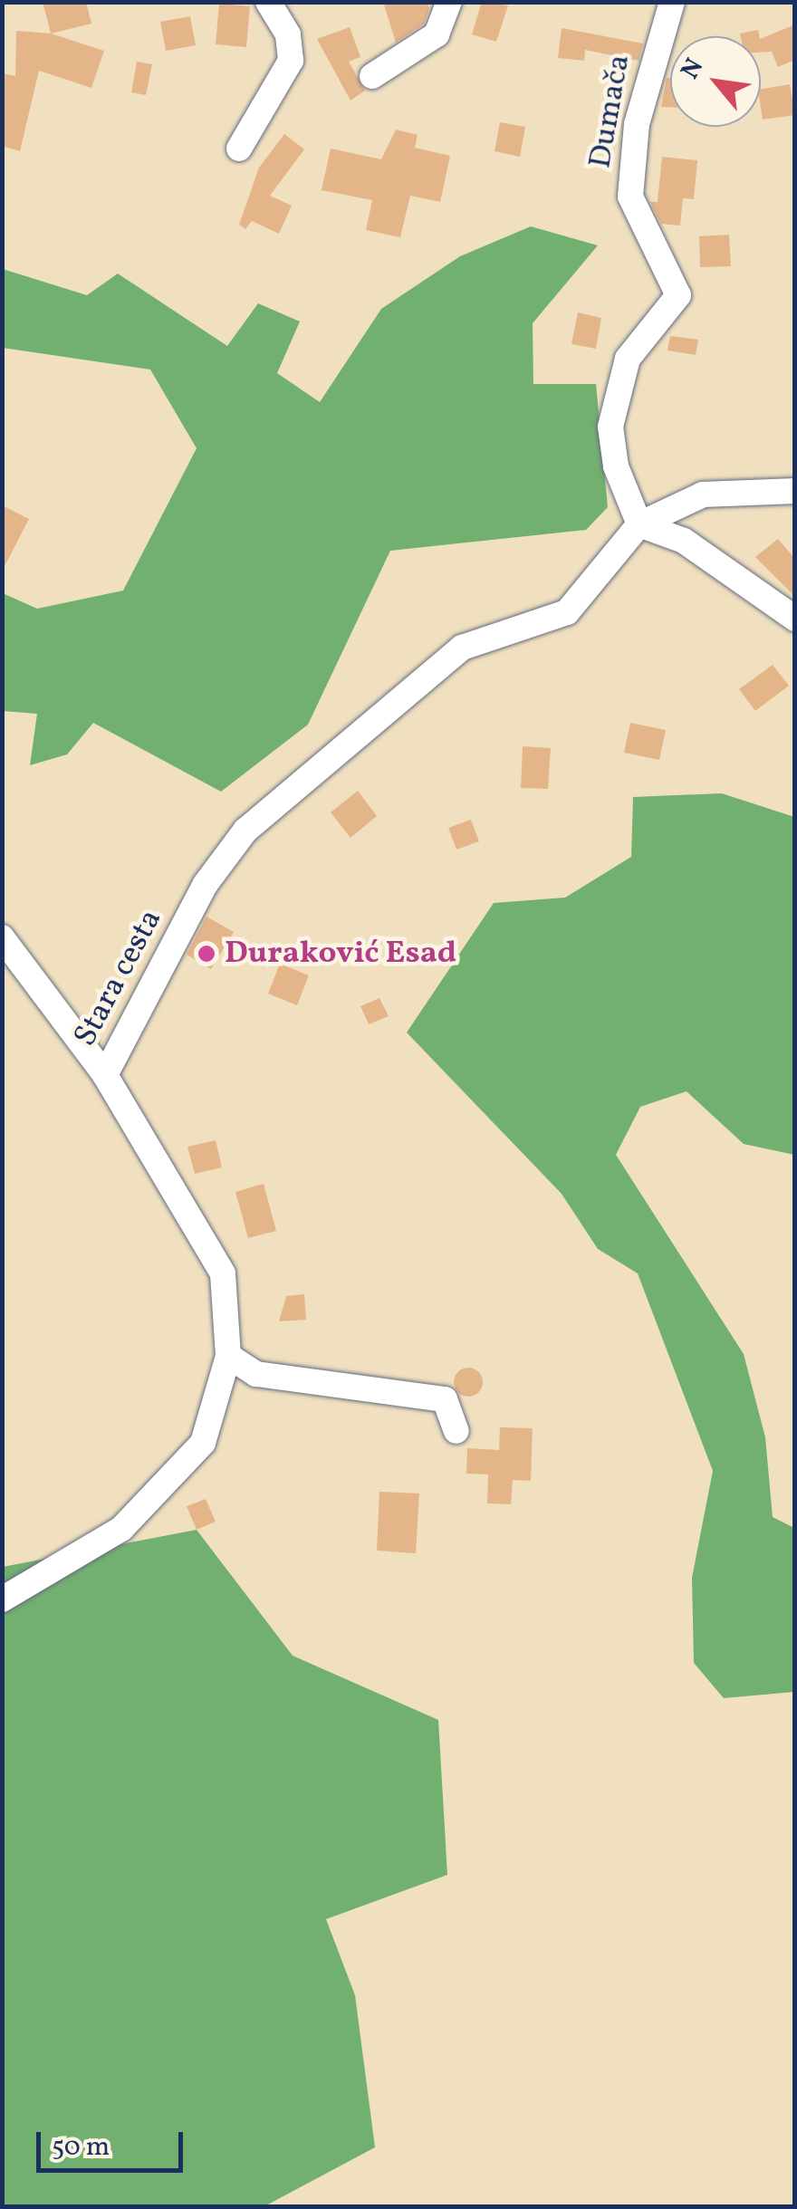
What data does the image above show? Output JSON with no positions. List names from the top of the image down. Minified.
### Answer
{"streets":{"street":["Dumača","Stara cesta"]},"crossings":[["Dumača","Stara cesta"]],"places":["Duraković Esad"],"scale_bar":"50 m","north":"top left"}
